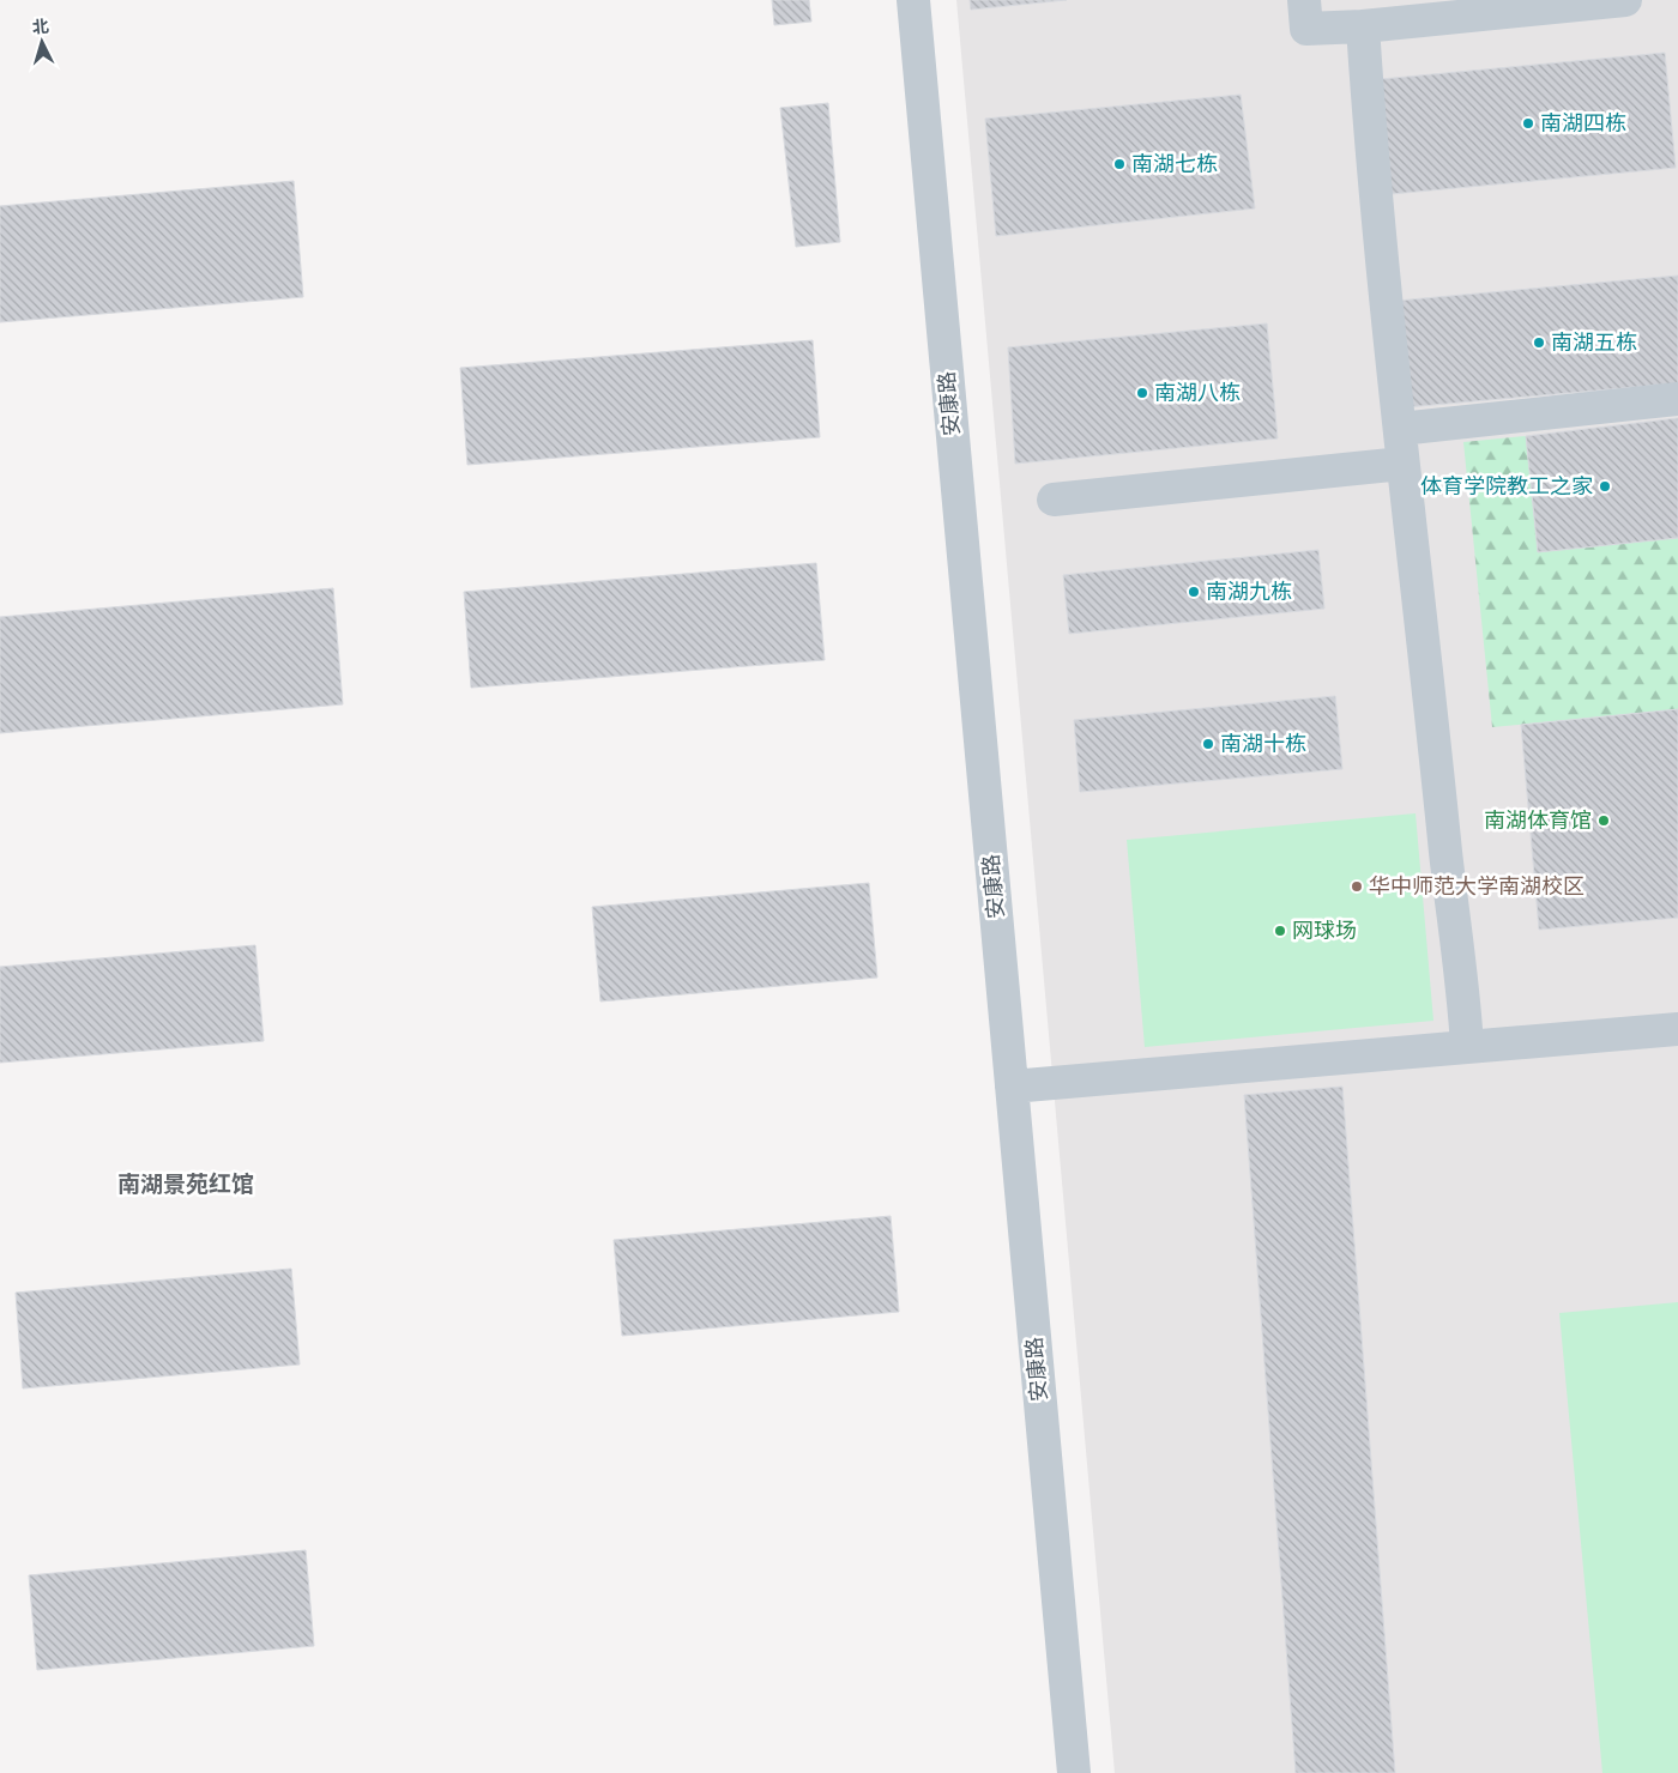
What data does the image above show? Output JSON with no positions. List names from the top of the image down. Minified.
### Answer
{"streets":{"street":["安康路"]},"districts":["南湖景苑红馆"],"places":["南湖四栋","南湖七栋","南湖五栋","南湖八栋","体育学院教工之家","南湖九栋","南湖十栋","南湖体育馆","华中师范大学南湖校区","网球场"],"north":"top"}
